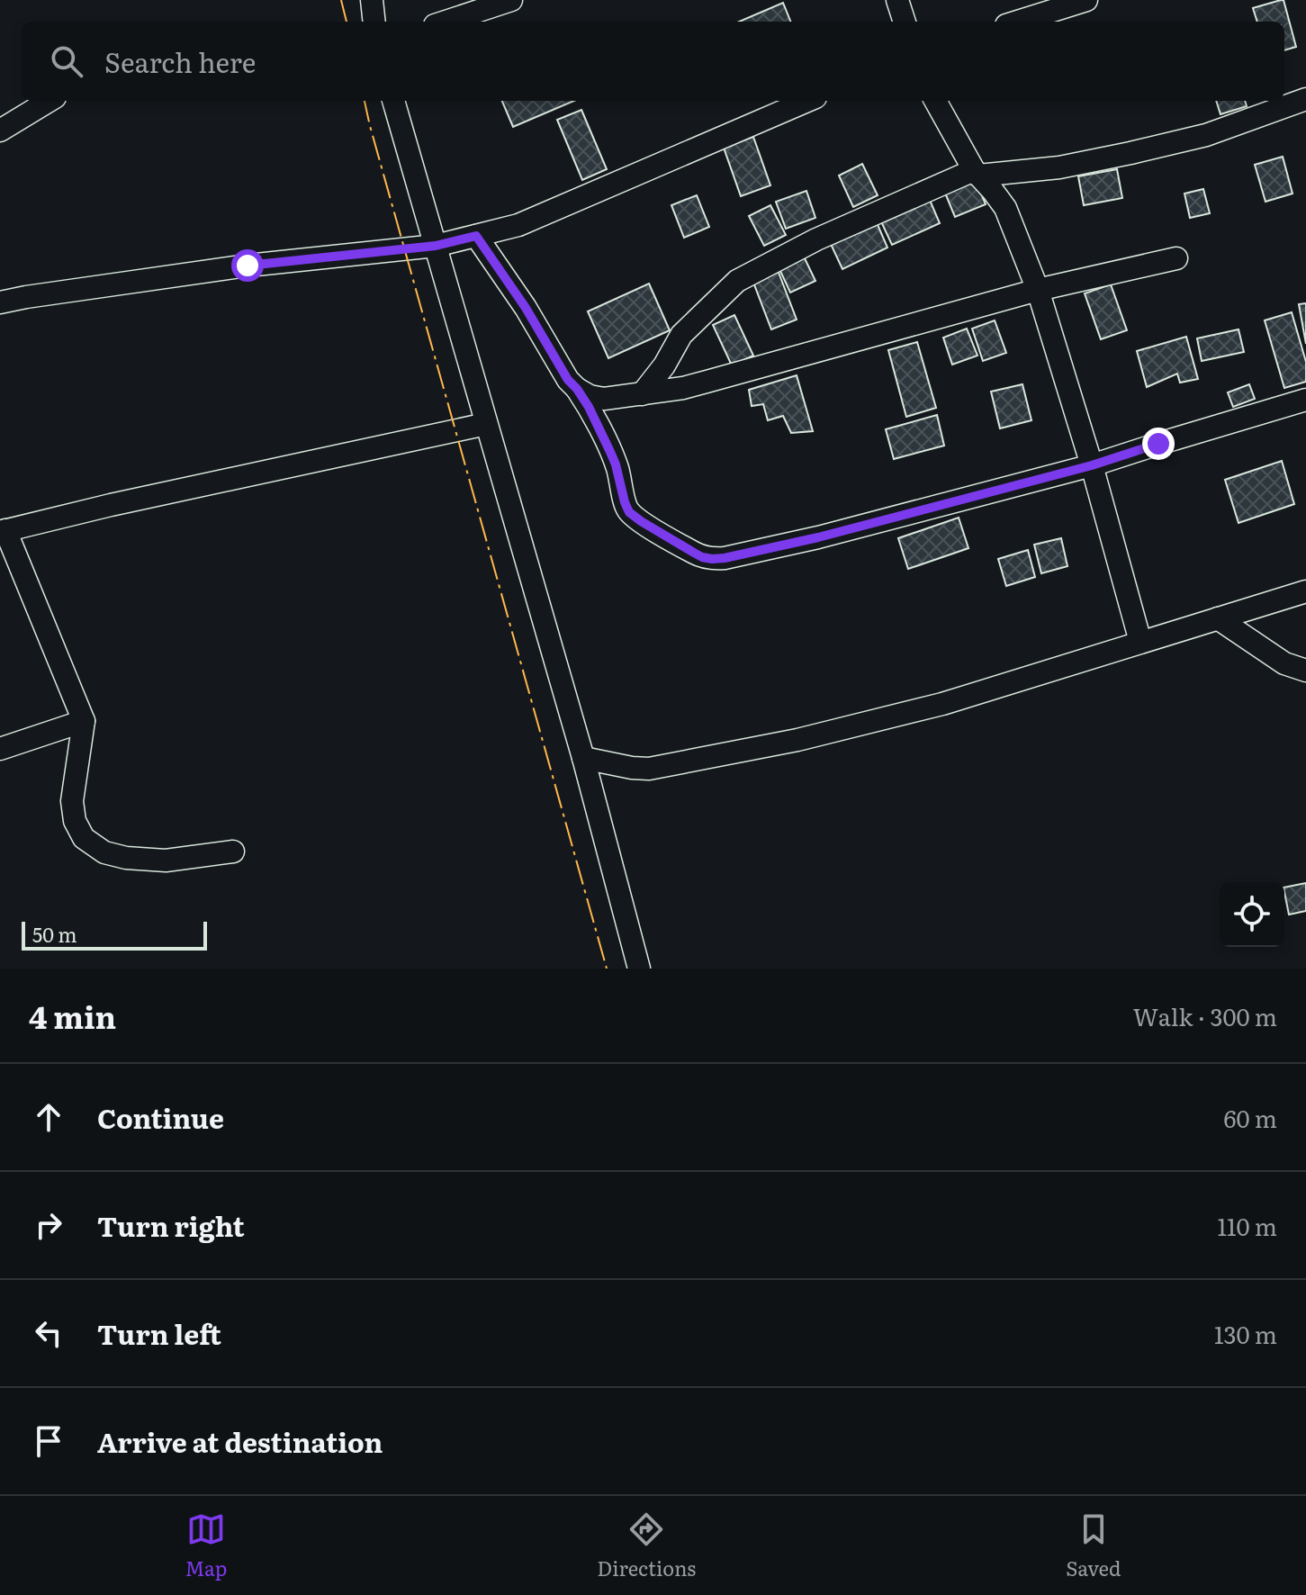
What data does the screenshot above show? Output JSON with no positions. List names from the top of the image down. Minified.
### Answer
{"scale_bar":"50 m","page":{"search":"Search here","scale":"50 m","heading":["4 min","Walk · 300 m"],"list":[["Continue","60 m"],["Turn right","110 m"],["Turn left","130 m"],"Arrive at destination"],"nav":["Map","Directions","Saved"]}}
